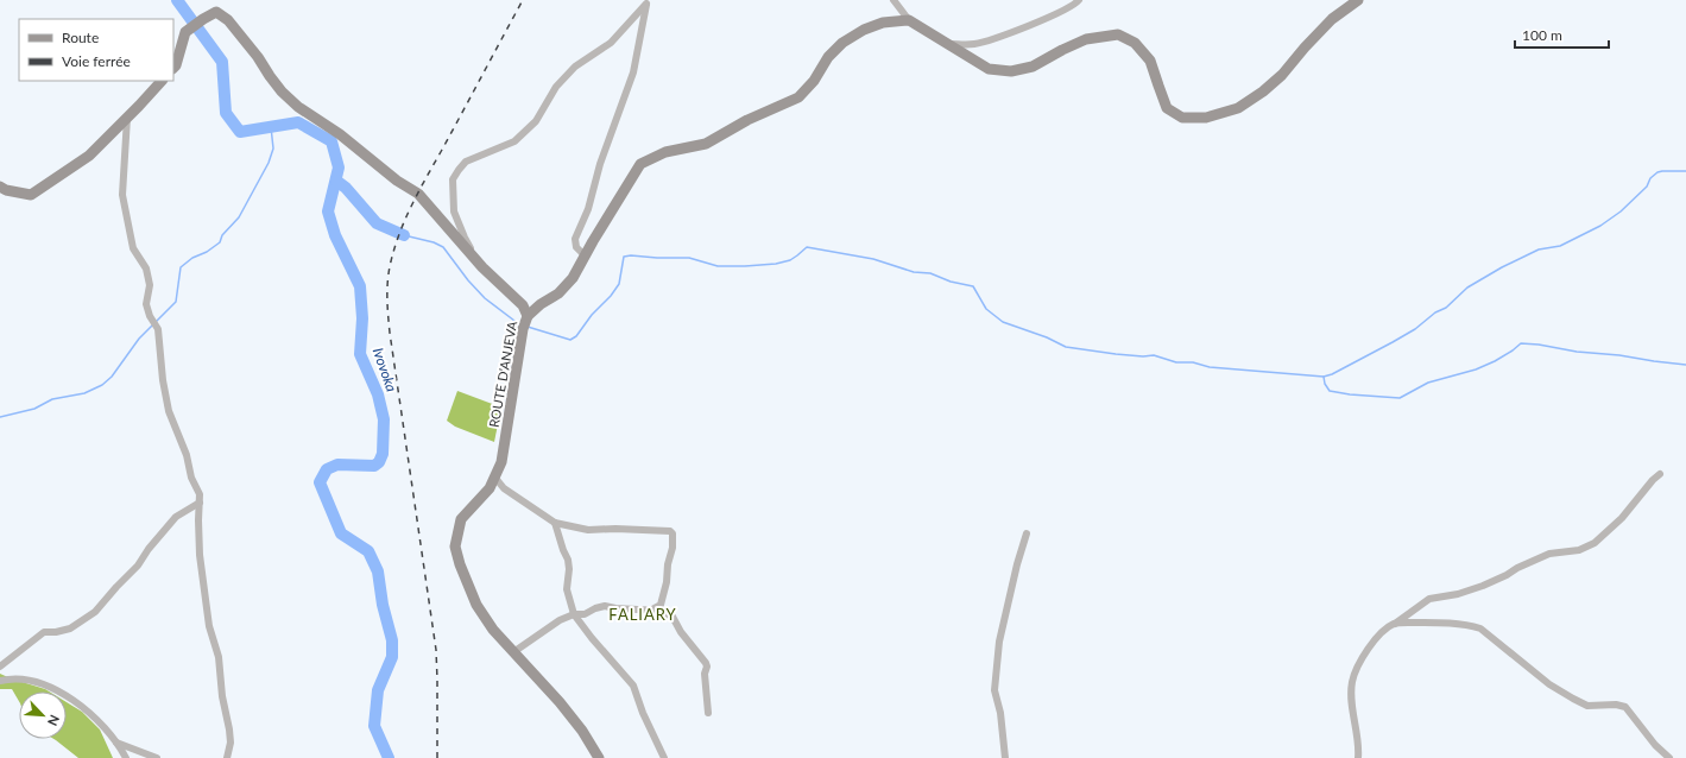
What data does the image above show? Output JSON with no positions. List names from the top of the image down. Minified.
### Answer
{"streets":{"street":["ROUTE D'ANJEVA"]},"districts":["FALIARY"],"water":["Ivovoka"],"legend":["Route","Voie ferrée"],"scale_bar":"100 m","north":"bottom right"}
